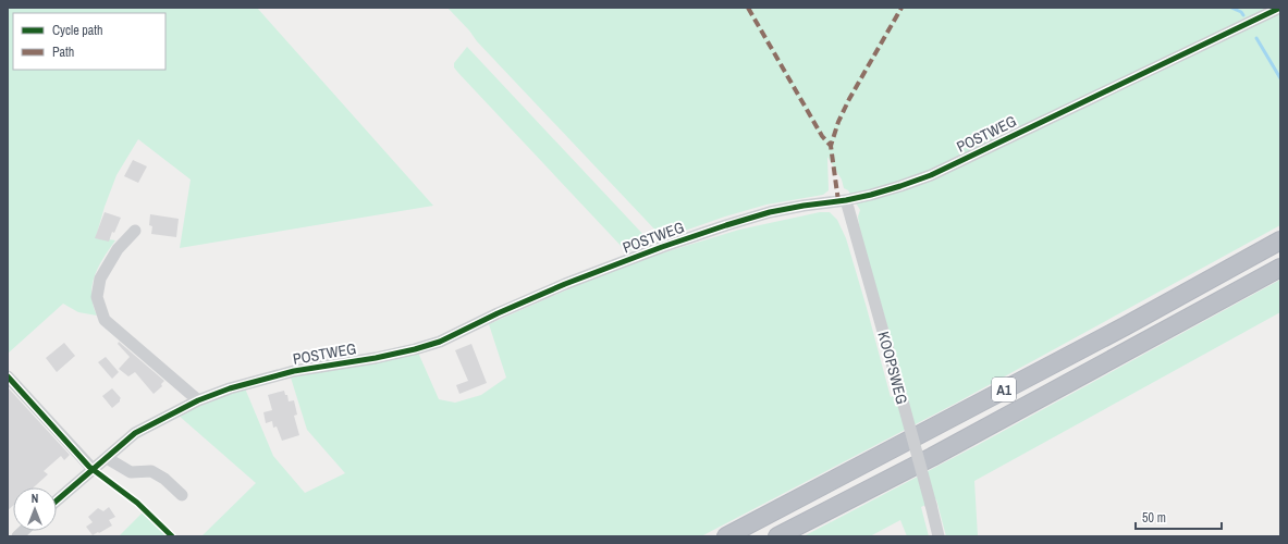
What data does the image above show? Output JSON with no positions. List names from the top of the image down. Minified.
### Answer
{"streets":{"highway":["A1"],"street":["POSTWEG","KOOPSWEG"]},"crossings":[["POSTWEG","KOOPSWEG"]],"legend":["Cycle path","Path"],"scale_bar":"50 m","north":"top"}
